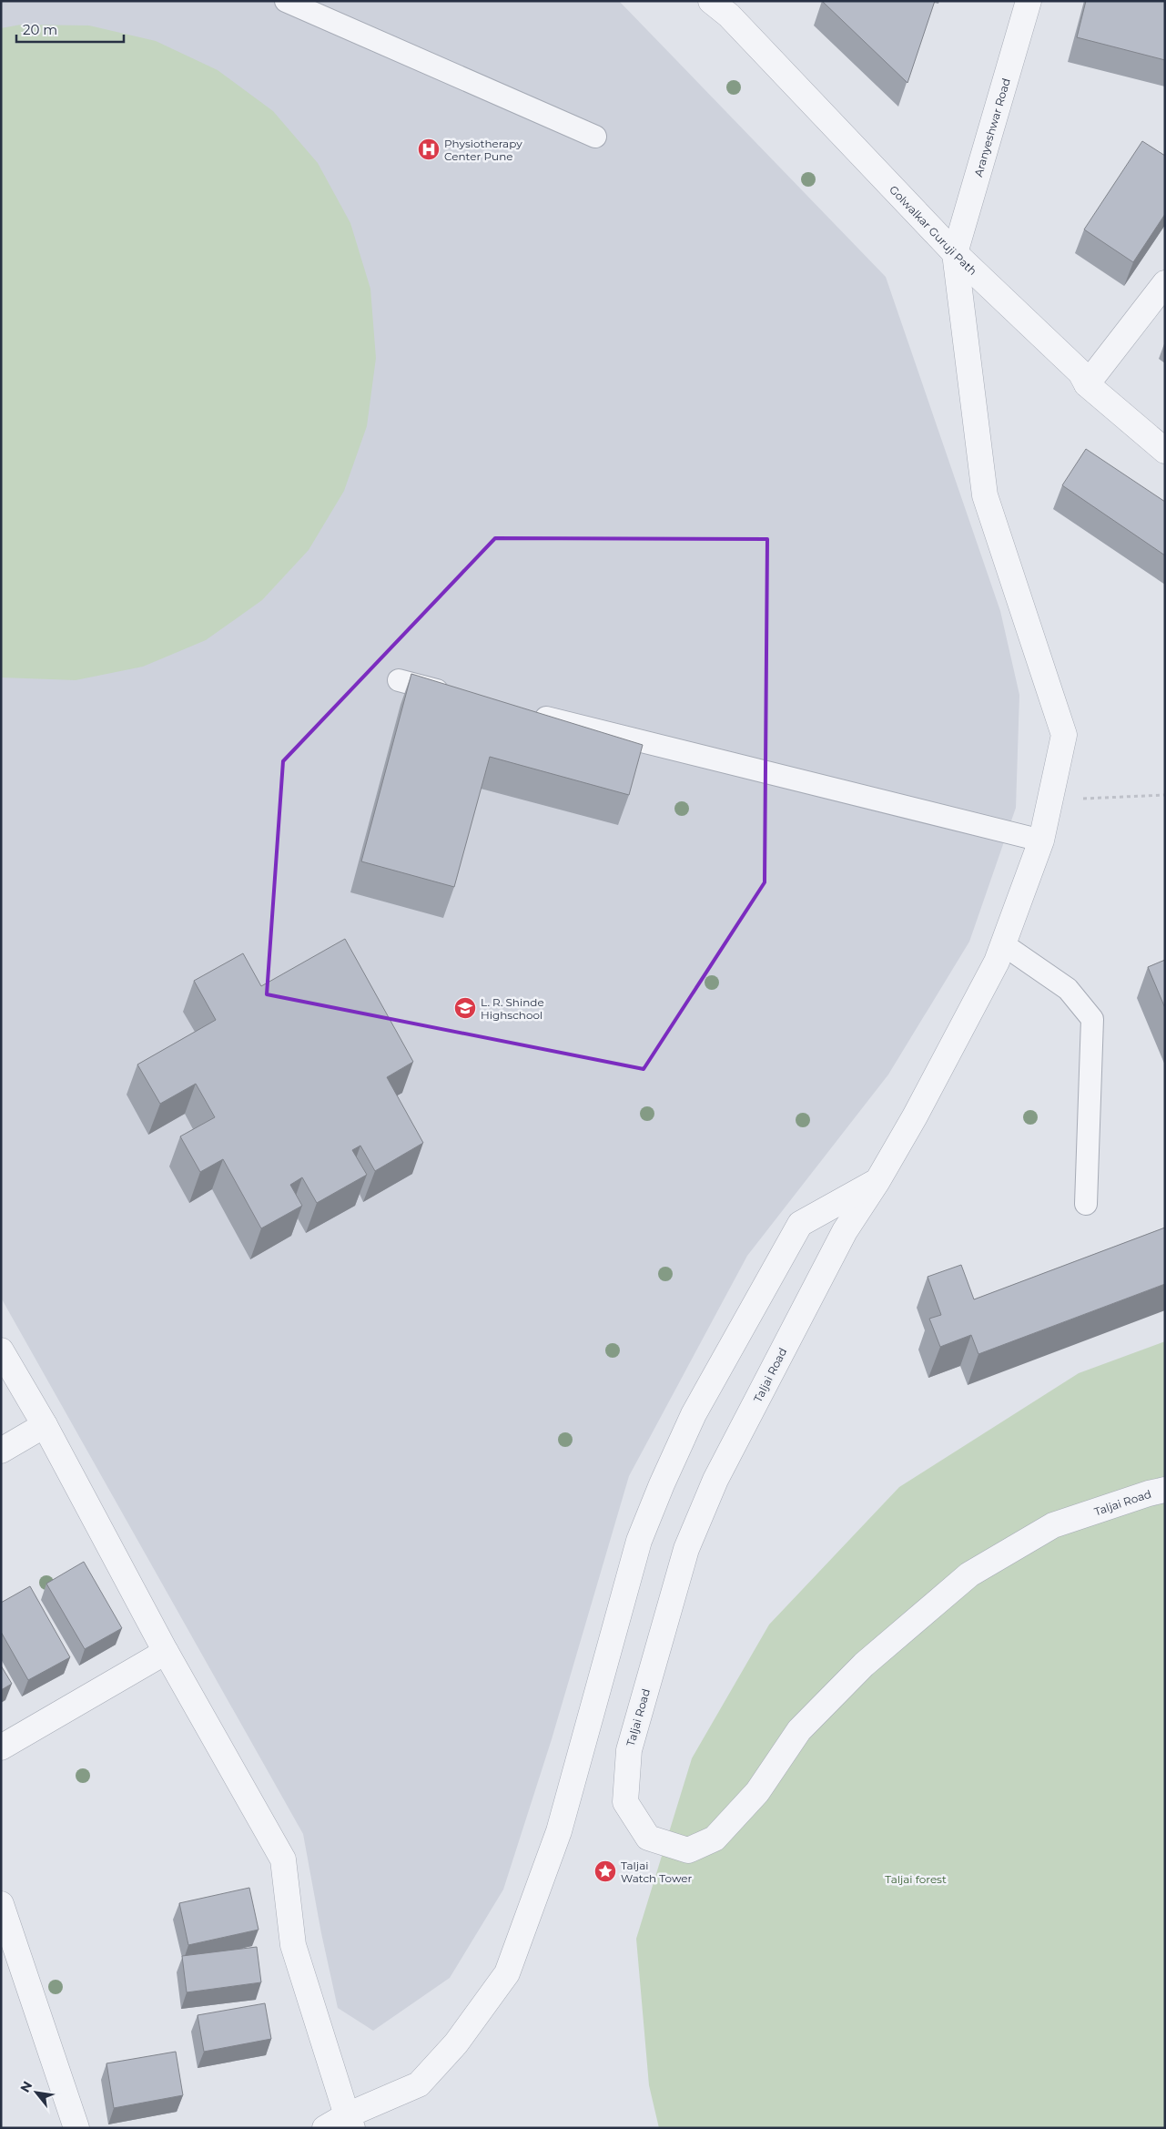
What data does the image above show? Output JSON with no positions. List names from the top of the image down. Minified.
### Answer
{"streets":{"street":["Aranyeshwar Road","Golwalkar Guruji Path","Taljai Road"]},"crossings":[["Aranyeshwar Road","Golwalkar Guruji Path"],["Aranyeshwar Road","Taljai Road"],["Golwalkar Guruji Path","Taljai Road"]],"parks":["Taljai forest"],"places":{"hospital":["Physiotherapy Center Pune"],"school or university":["L. R. Shinde Highschool"],"place":["Taljai Watch Tower"]},"scale_bar":"20 m","north":"top left"}
